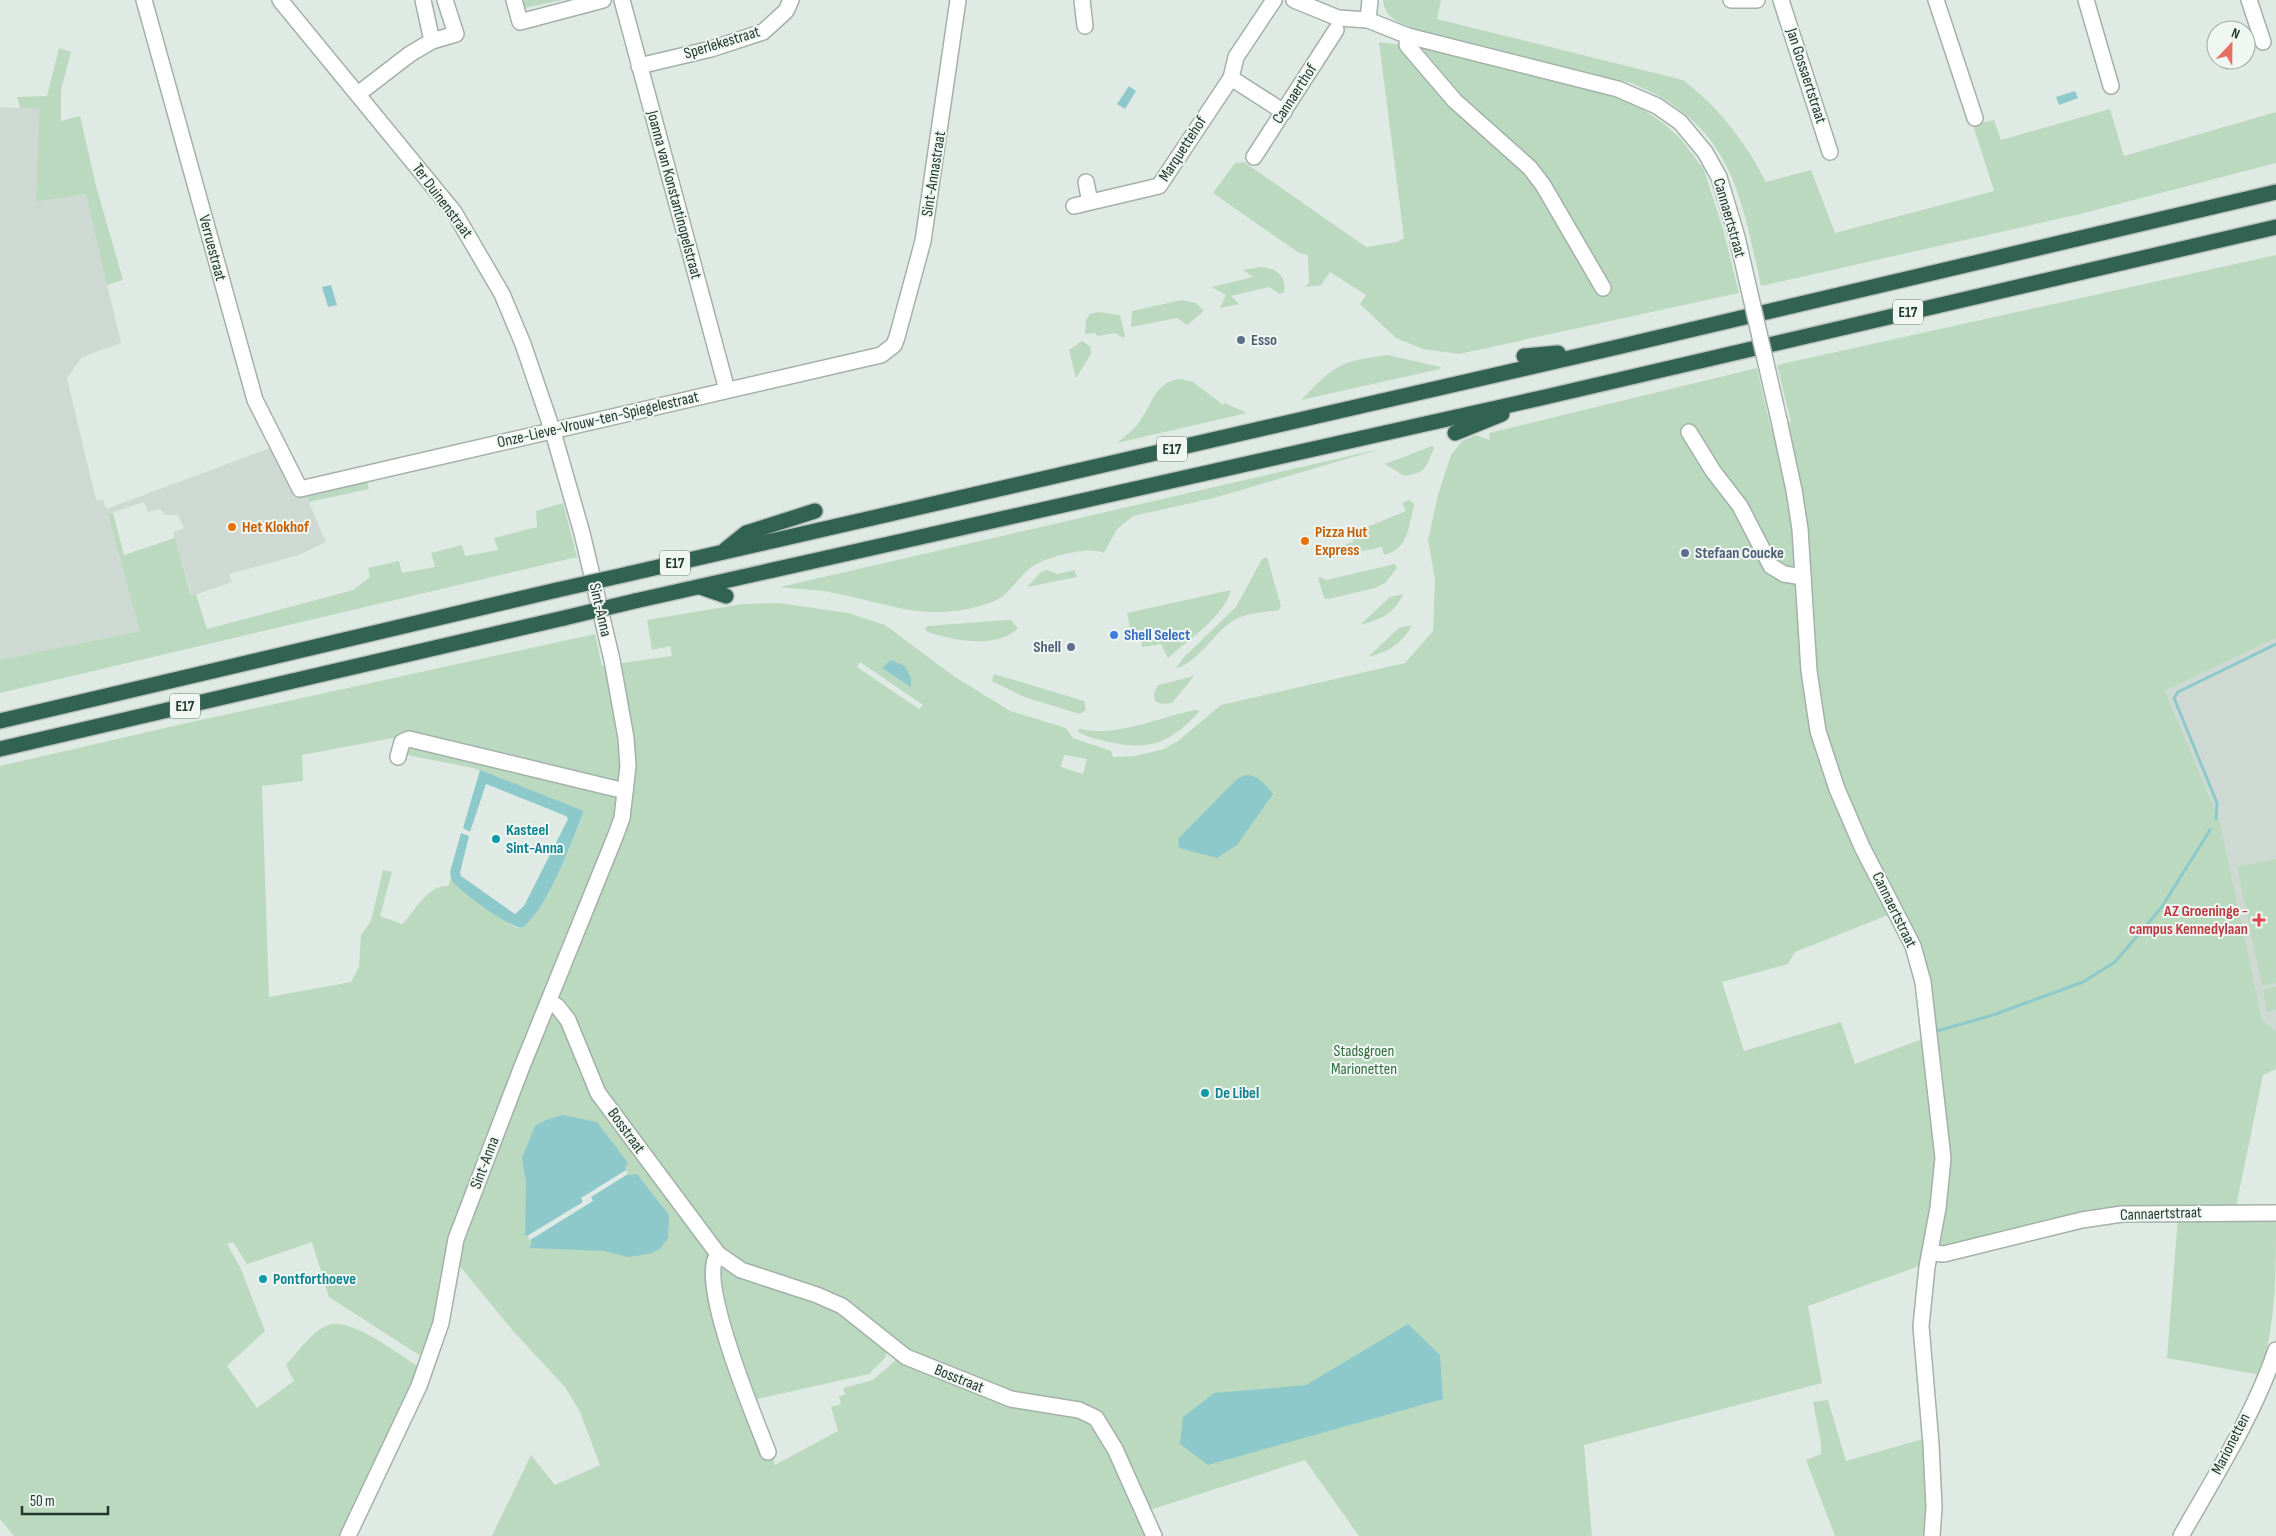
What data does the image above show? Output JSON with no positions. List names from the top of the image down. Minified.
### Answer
{"streets":{"highway":["E17"],"street":["Sperlekestraat","Jan Gossaertstraat","Cannaerthof","Marquettehof","Sint-Annastraat","Joanna van Konstantinopelstraat","Ter Duinenstraat","Cannaertstraat","Verruestraat","Onze-Lieve-Vrouw-ten-Spiegelestraat","Sint-Anna","Bosstraat","Marionetten"]},"crossings":[["Sperlekestraat","Joanna van Konstantinopelstraat"],["Sint-Annastraat","Onze-Lieve-Vrouw-ten-Spiegelestraat"],["Joanna van Konstantinopelstraat","Onze-Lieve-Vrouw-ten-Spiegelestraat"],["Ter Duinenstraat","Onze-Lieve-Vrouw-ten-Spiegelestraat"],["Ter Duinenstraat","Sint-Anna"],["Verruestraat","Onze-Lieve-Vrouw-ten-Spiegelestraat"],["Onze-Lieve-Vrouw-ten-Spiegelestraat","Sint-Anna"],["Sint-Anna","Bosstraat"]],"parks":["Stadsgroen Marionetten"],"places":{"other":["Esso","Het Klokhof","Pizza Hut Express","Stefaan Coucke","Shell Select","Shell","Kasteel Sint-Anna","De Libel","Pontforthoeve"],"health":["AZ Groeninge - campus Kennedylaan"]},"scale_bar":"50 m","north":"top"}
